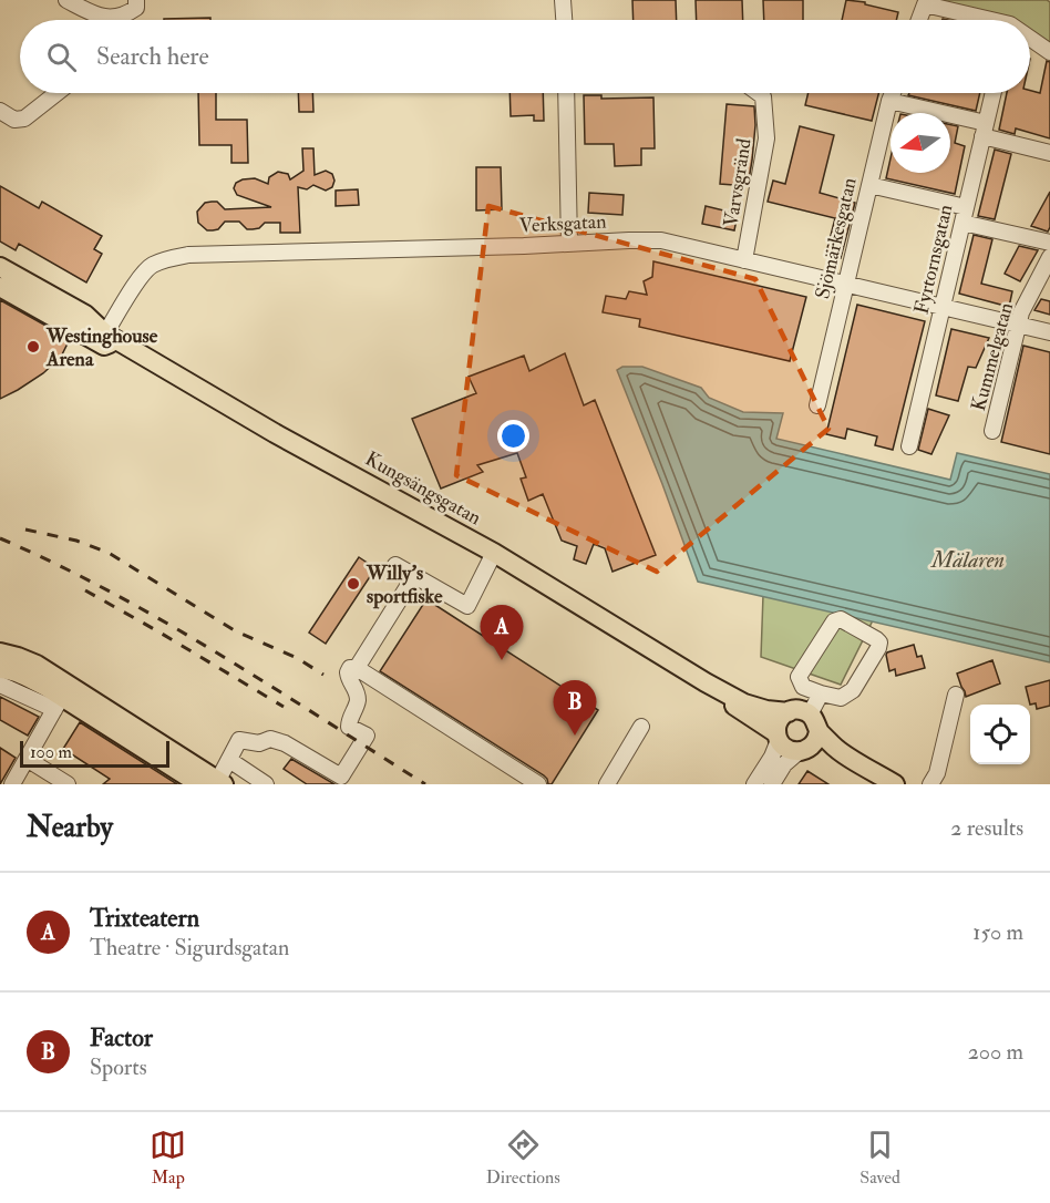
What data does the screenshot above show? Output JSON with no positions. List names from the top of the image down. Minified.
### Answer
{"streets":{"main road":["Kungsängsgatan"],"street":["Varvsgränd","Verksgatan","Sjömärkesgatan","Fyrtornsgatan","Kummelgatan"]},"crossings":[["Varvsgränd","Verksgatan"],["Verksgatan","Sjömärkesgatan"],["Verksgatan","Fyrtornsgatan"],["Verksgatan","Kummelgatan"],["Verksgatan","Kungsängsgatan"]],"water":["Mälaren"],"places":["Westinghouse Arena","Willy's sportfiske"],"scale_bar":"100 m","north":"left","page":{"search":"Search here","pins":["A","B"],"scale":"100 m","heading":["Nearby","2 results"],"list":[{"mark":"A","name":"Trixteatern","note":"Theatre · Sigurdsgatan","value":"150 m"},{"mark":"B","name":"Factor","note":"Sports","value":"200 m"}],"nav":["Map","Directions","Saved"]}}
